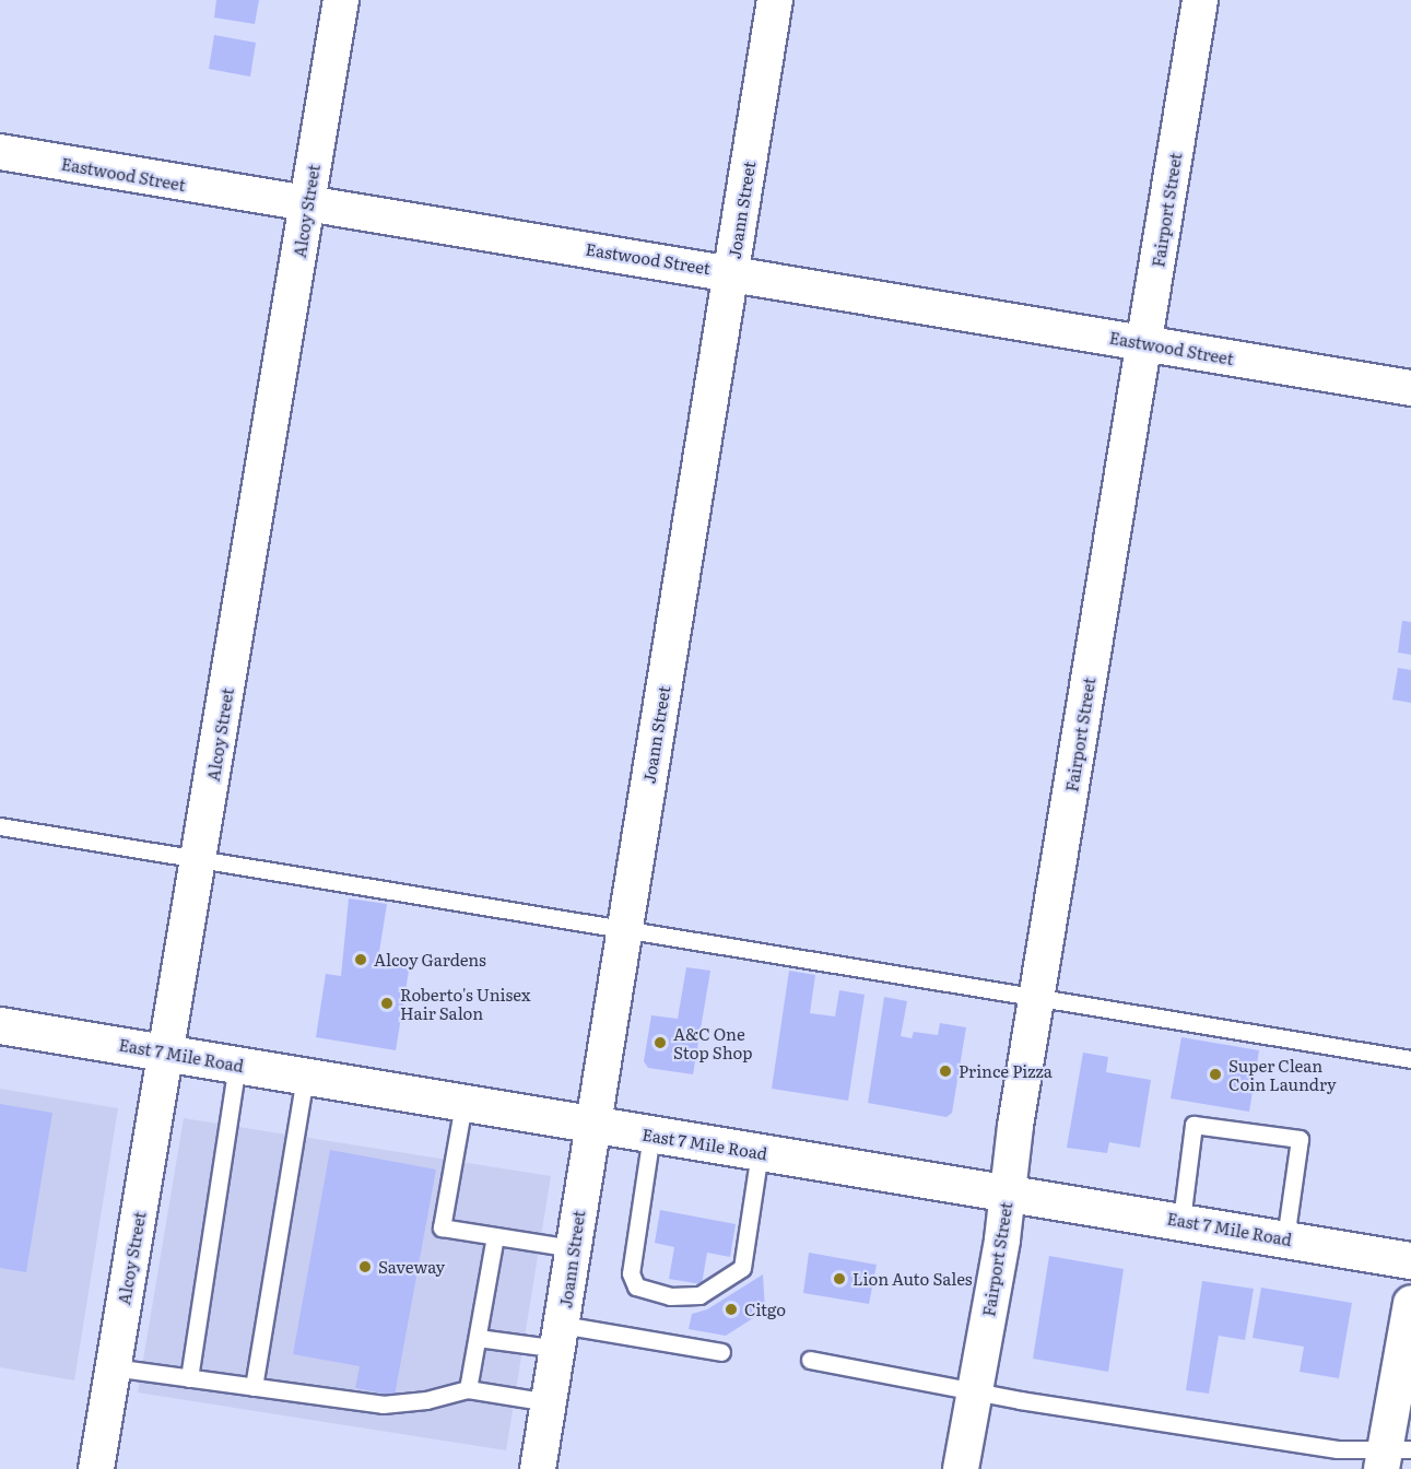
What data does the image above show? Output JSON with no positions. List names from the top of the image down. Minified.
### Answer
{"streets":{"street":["Eastwood Street","Joann Street","Fairport Street","Alcoy Street","East 7 Mile Road"]},"crossings":[["Eastwood Street","Joann Street"],["Eastwood Street","Fairport Street"],["Eastwood Street","Alcoy Street"],["Joann Street","East 7 Mile Road"],["Fairport Street","East 7 Mile Road"],["Alcoy Street","East 7 Mile Road"]],"places":["Alcoy Gardens","Roberto's Unisex Hair Salon","A&C One Stop Shop","Prince Pizza","Super Clean Coin Laundry","Saveway","Lion Auto Sales","Citgo"]}
